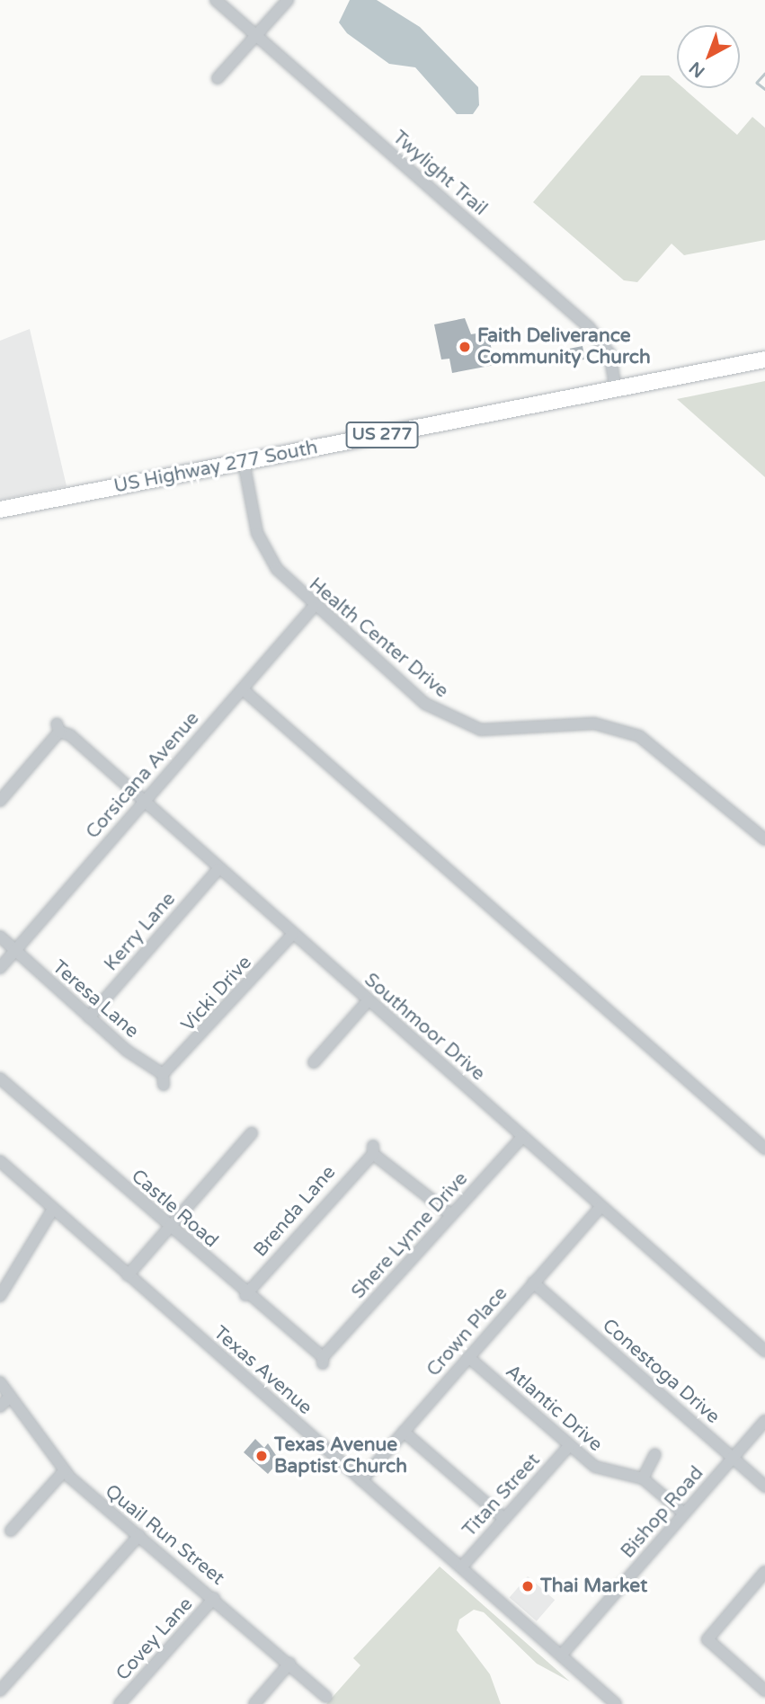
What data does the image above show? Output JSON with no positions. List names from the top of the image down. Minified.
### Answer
{"streets":{"highway":["US 277","US Highway 277 South"],"street":["Twylight Trail","Health Center Drive","Corsicana Avenue","Kerry Lane","Vicki Drive","Teresa Lane","Southmoor Drive","Castle Road","Brenda Lane","Shere Lynne Drive","Crown Place","Texas Avenue","Conestoga Drive","Atlantic Drive","Titan Street","Bishop Road","Quail Run Street","Covey Lane"]},"crossings":[["Twylight Trail","US Highway 277 South"],["US Highway 277 South","Health Center Drive"],["Health Center Drive","Corsicana Avenue"],["Corsicana Avenue","Teresa Lane"],["Corsicana Avenue","Southmoor Drive"],["Kerry Lane","Teresa Lane"],["Kerry Lane","Southmoor Drive"],["Vicki Drive","Teresa Lane"],["Vicki Drive","Southmoor Drive"],["Southmoor Drive","Shere Lynne Drive"],["Southmoor Drive","Crown Place"],["Castle Road","Brenda Lane"],["Castle Road","Shere Lynne Drive"],["Brenda Lane","Shere Lynne Drive"],["Crown Place","Texas Avenue"],["Crown Place","Conestoga Drive"],["Crown Place","Atlantic Drive"],["Texas Avenue","Titan Street"],["Texas Avenue","Bishop Road"],["Conestoga Drive","Bishop Road"],["Atlantic Drive","Titan Street"],["Atlantic Drive","Bishop Road"],["Quail Run Street","Covey Lane"]],"places":["Faith Deliverance Community Church","Texas Avenue Baptist Church","Thai Market"],"north":"bottom left"}
